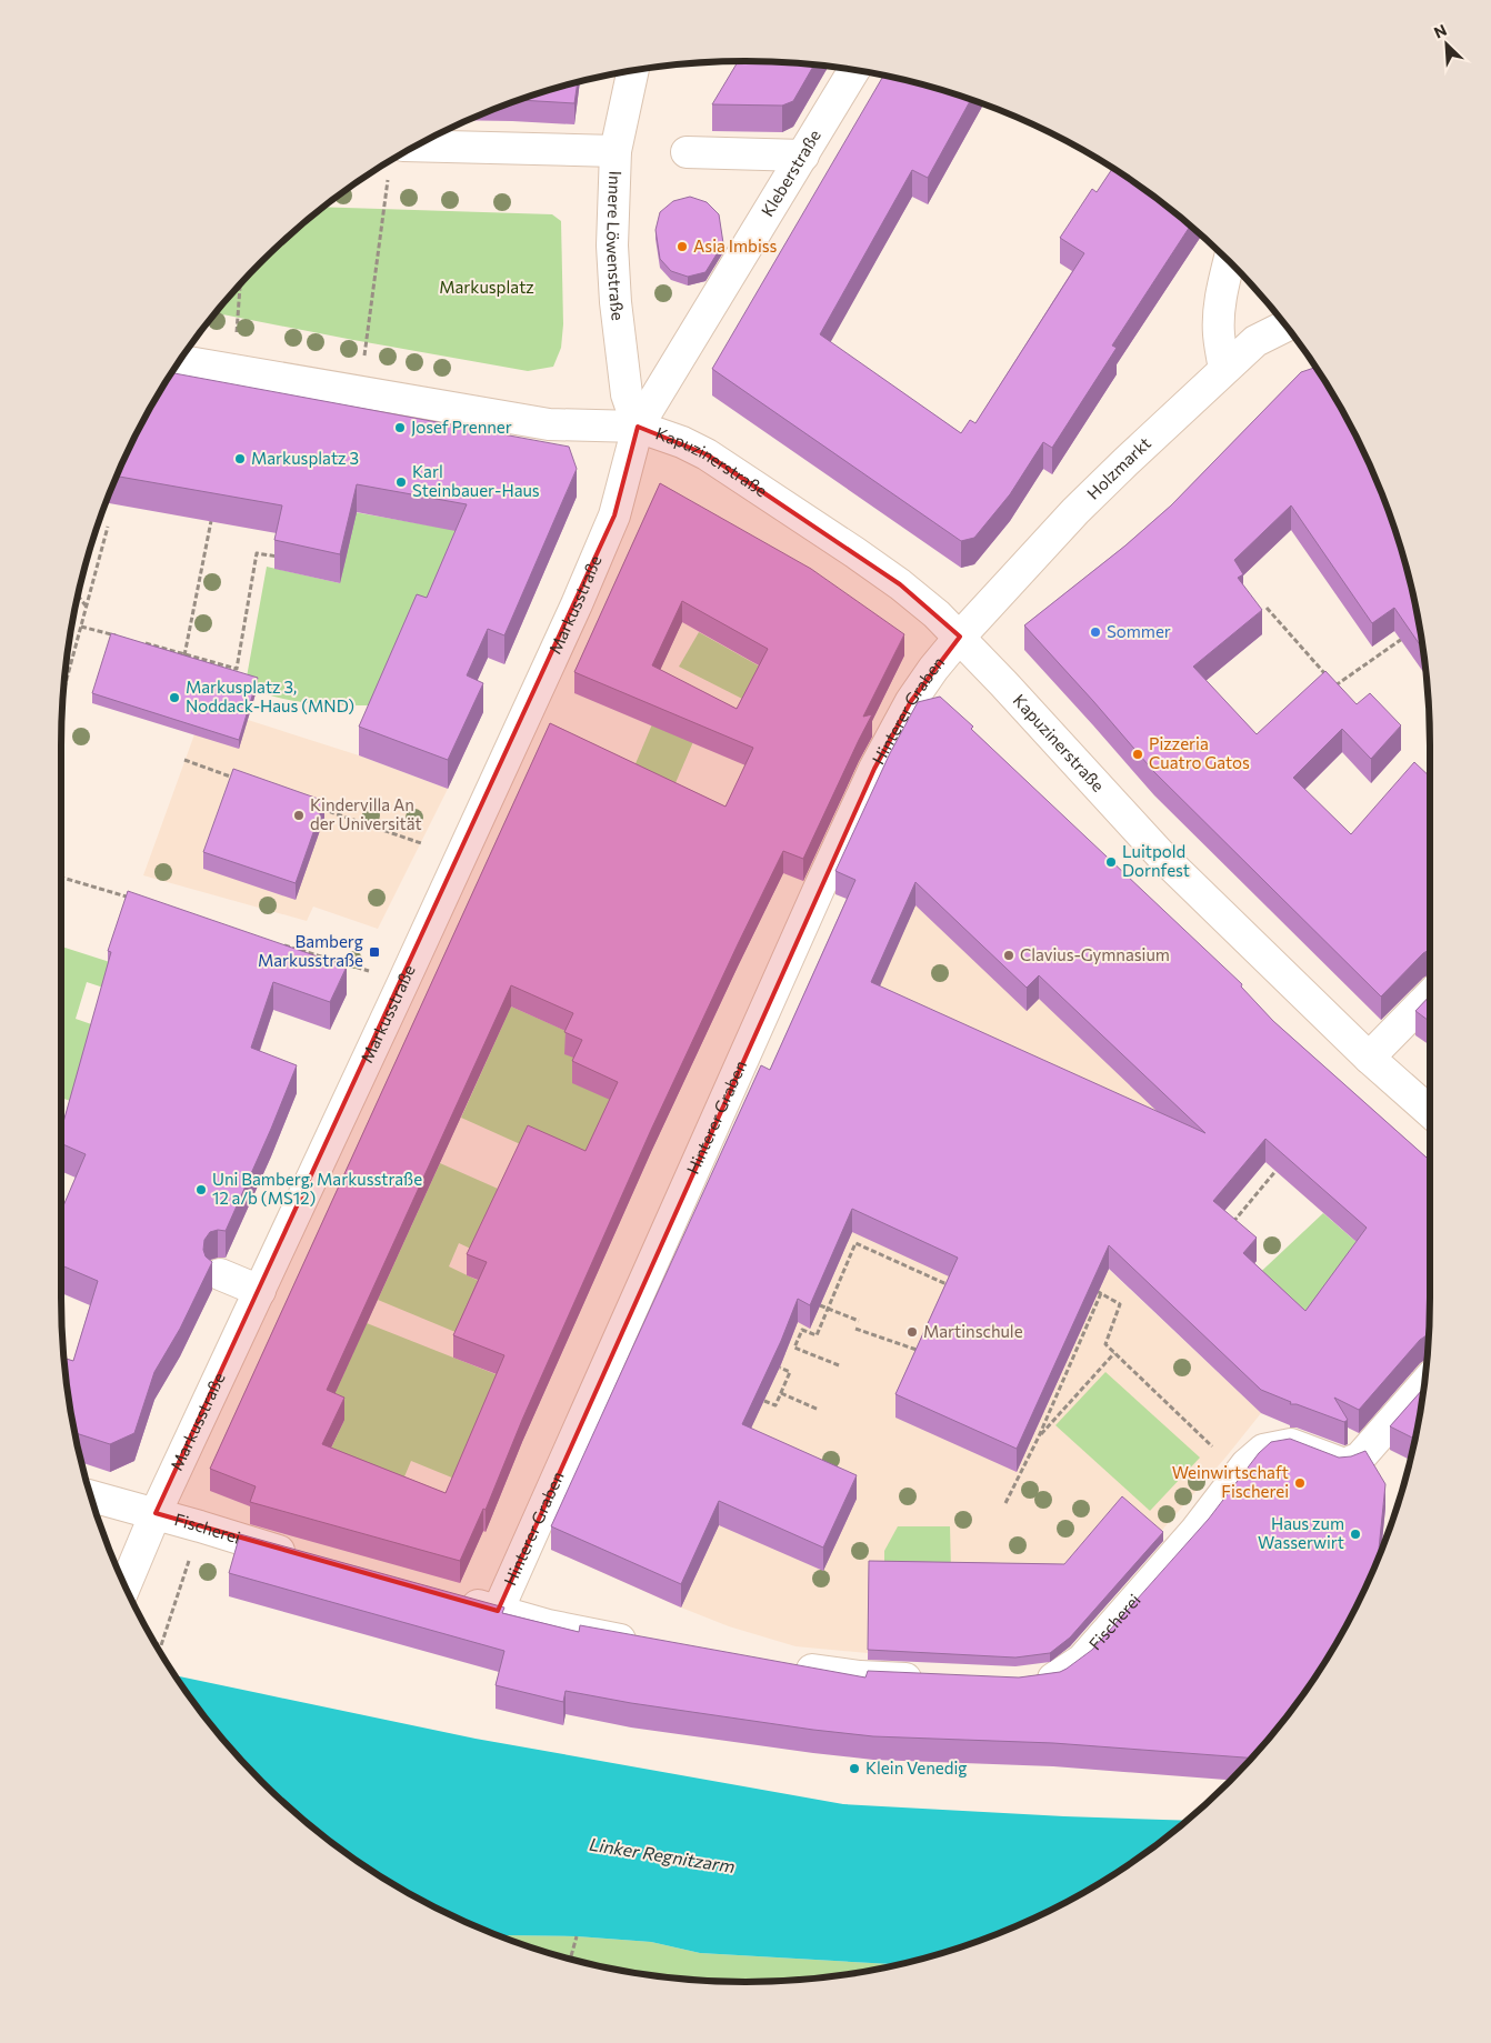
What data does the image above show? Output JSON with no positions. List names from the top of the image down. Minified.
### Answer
{"streets":{"street":["Kleberstraße","Innere Löwenstraße","Kapuzinerstraße","Holzmarkt","Markusstraße","Hinterer Graben","Fischerei"]},"crossings":[["Kleberstraße","Innere Löwenstraße"],["Kleberstraße","Kapuzinerstraße"],["Kleberstraße","Markusstraße"],["Innere Löwenstraße","Kapuzinerstraße"],["Innere Löwenstraße","Markusstraße"],["Kapuzinerstraße","Holzmarkt"],["Kapuzinerstraße","Markusstraße"],["Kapuzinerstraße","Hinterer Graben"],["Holzmarkt","Hinterer Graben"],["Markusstraße","Fischerei"]],"water":["Linker Regnitzarm"],"parks":["Markusplatz"],"places":{"other":["Asia Imbiss","Josef Prenner","Markusplatz 3","Karl Steinbauer-Haus","Sommer","Markusplatz 3, Noddack-Haus (MND)","Pizzeria Cuatro Gatos","Kindervilla An der Universität","Luitpold Dornfest","Clavius-Gymnasium","Uni Bamberg, Markusstraße 12 a/b (MS12)","Martinschule","Weinwirtschaft Fischerei","Haus zum Wasserwirt","Klein Venedig"],"transit":["Bamberg Markusstraße"]},"north":"top left"}
